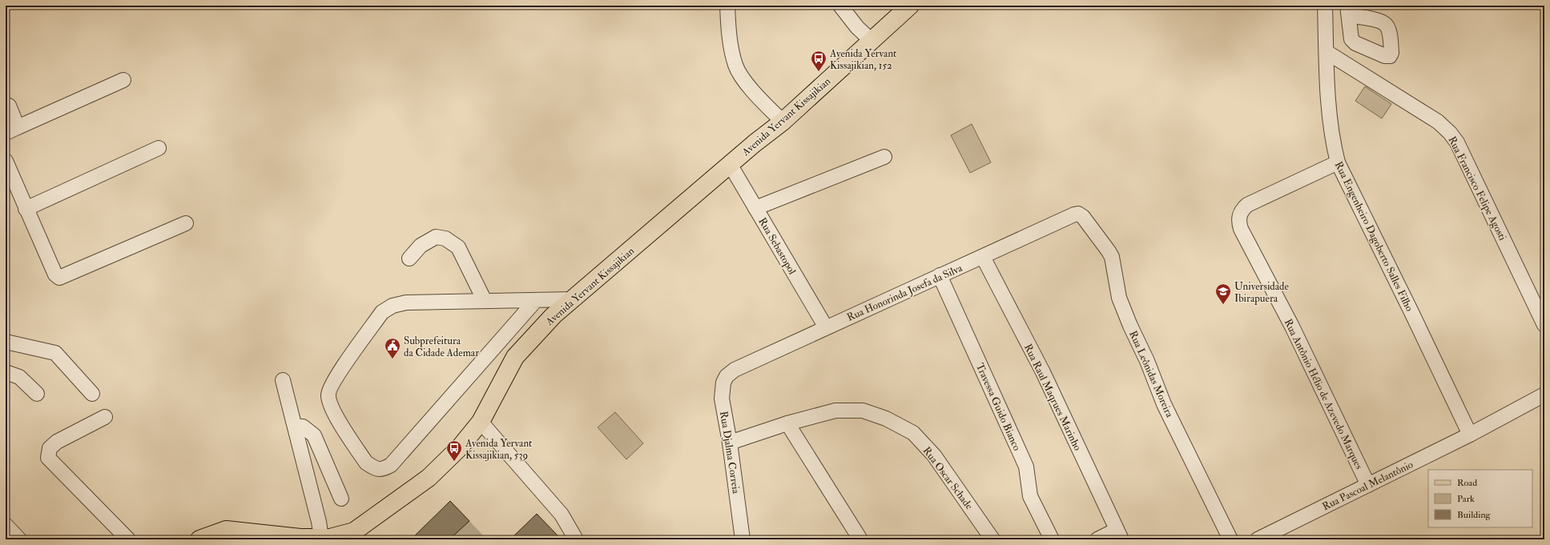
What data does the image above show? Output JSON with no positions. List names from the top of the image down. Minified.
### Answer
{"streets":{"main road":["Avenida Yervant Kissajikian"],"street":["Rua Francisco Felipe Agosti","Rua Engenheiro Dagoberto Salles Filho","Rua Sebastopol","Rua Honorinda Josefa da Silva","Rua Leônidas Moreira","Rua Antônio Hélio de Azevedo Marques","Rua Raul Maqrues Marinho","Travessa Guido Bianco","Rua Djalma Correia","Rua Oscar Schade","Rua Pascoal Melantônio"]},"crossings":[["Avenida Yervant Kissajikian","Rua Sebastopol"],["Rua Francisco Felipe Agosti","Rua Engenheiro Dagoberto Salles Filho"],["Rua Engenheiro Dagoberto Salles Filho","Rua Antônio Hélio de Azevedo Marques"],["Rua Engenheiro Dagoberto Salles Filho","Rua Pascoal Melantônio"],["Rua Sebastopol","Rua Honorinda Josefa da Silva"],["Rua Honorinda Josefa da Silva","Rua Leônidas Moreira"],["Rua Honorinda Josefa da Silva","Rua Raul Maqrues Marinho"],["Rua Honorinda Josefa da Silva","Travessa Guido Bianco"],["Rua Honorinda Josefa da Silva","Rua Djalma Correia"],["Rua Antônio Hélio de Azevedo Marques","Rua Pascoal Melantônio"],["Rua Djalma Correia","Rua Oscar Schade"]],"places":{"bus stop":["Avenida Yervant Kissajikian, 152","Avenida Yervant Kissajikian, 539"],"school or university":["Universidade Ibirapuera"],"public building":["Subprefeitura da Cidade Ademar"]},"legend":["Road","Park","Building"]}
